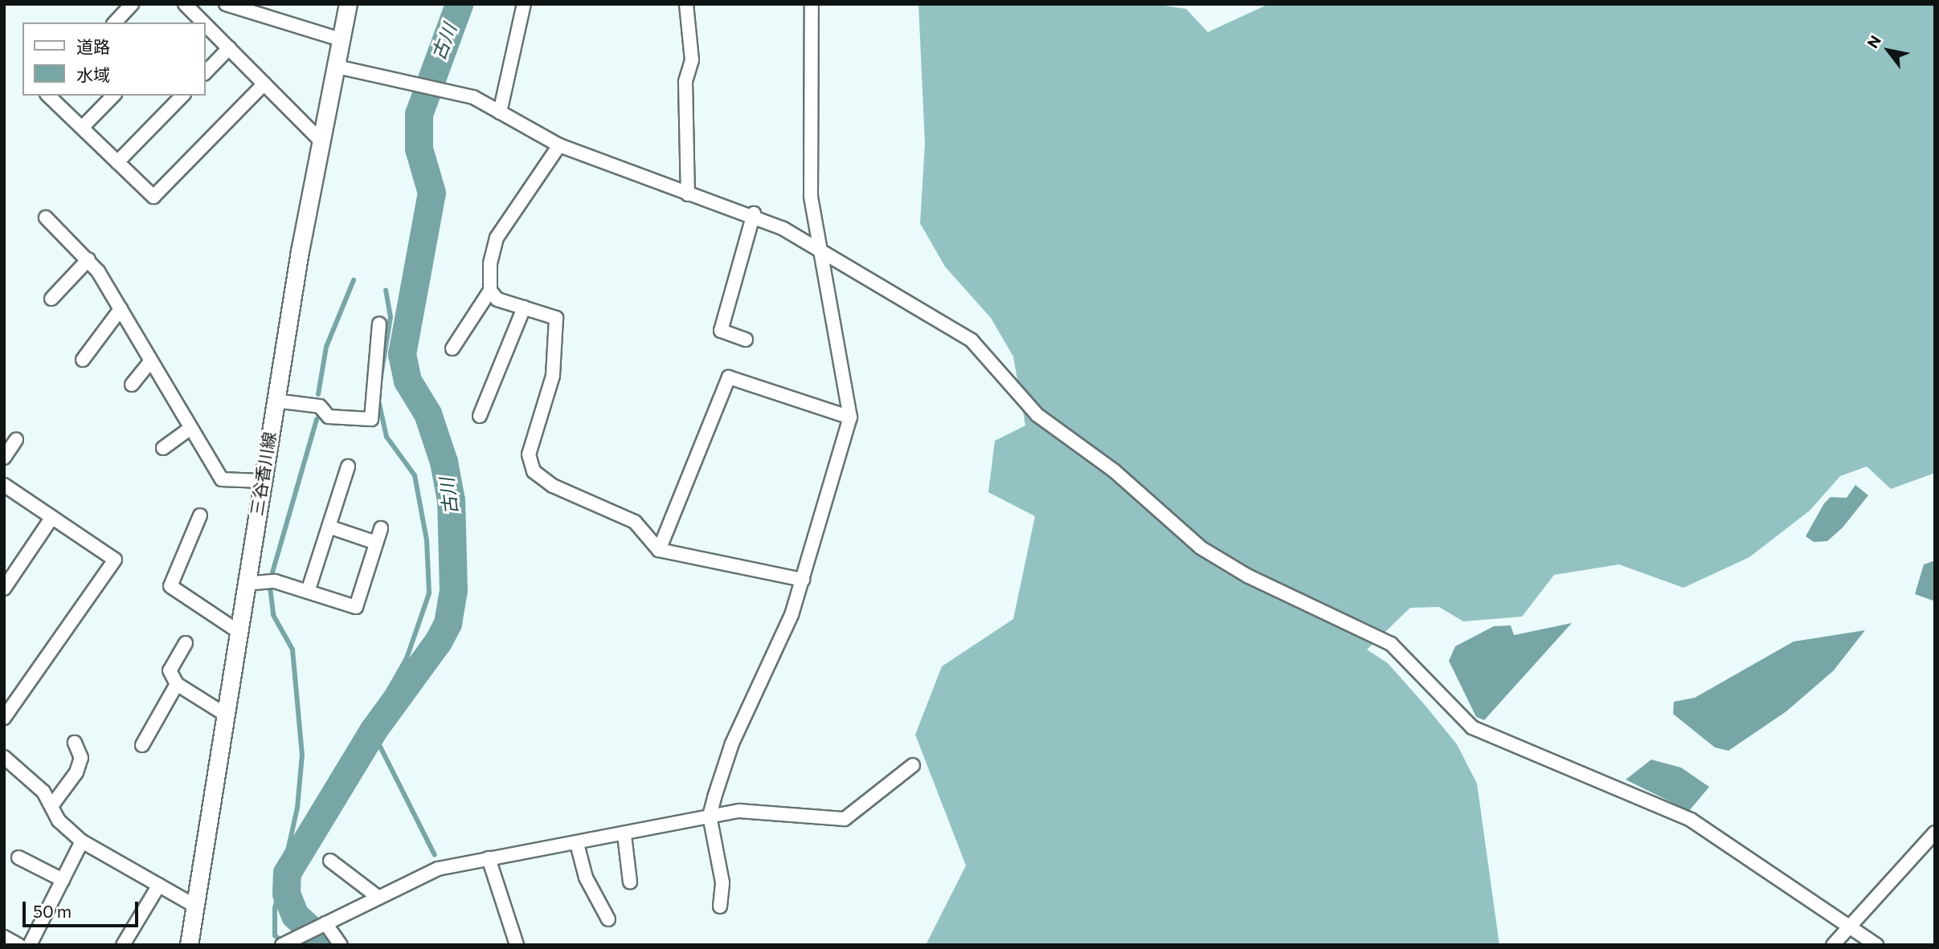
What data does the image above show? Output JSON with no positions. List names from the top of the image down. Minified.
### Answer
{"streets":{"main road":["三谷香川線"]},"water":["古川"],"legend":["道路","水域"],"scale_bar":"50 m","north":"top left"}
